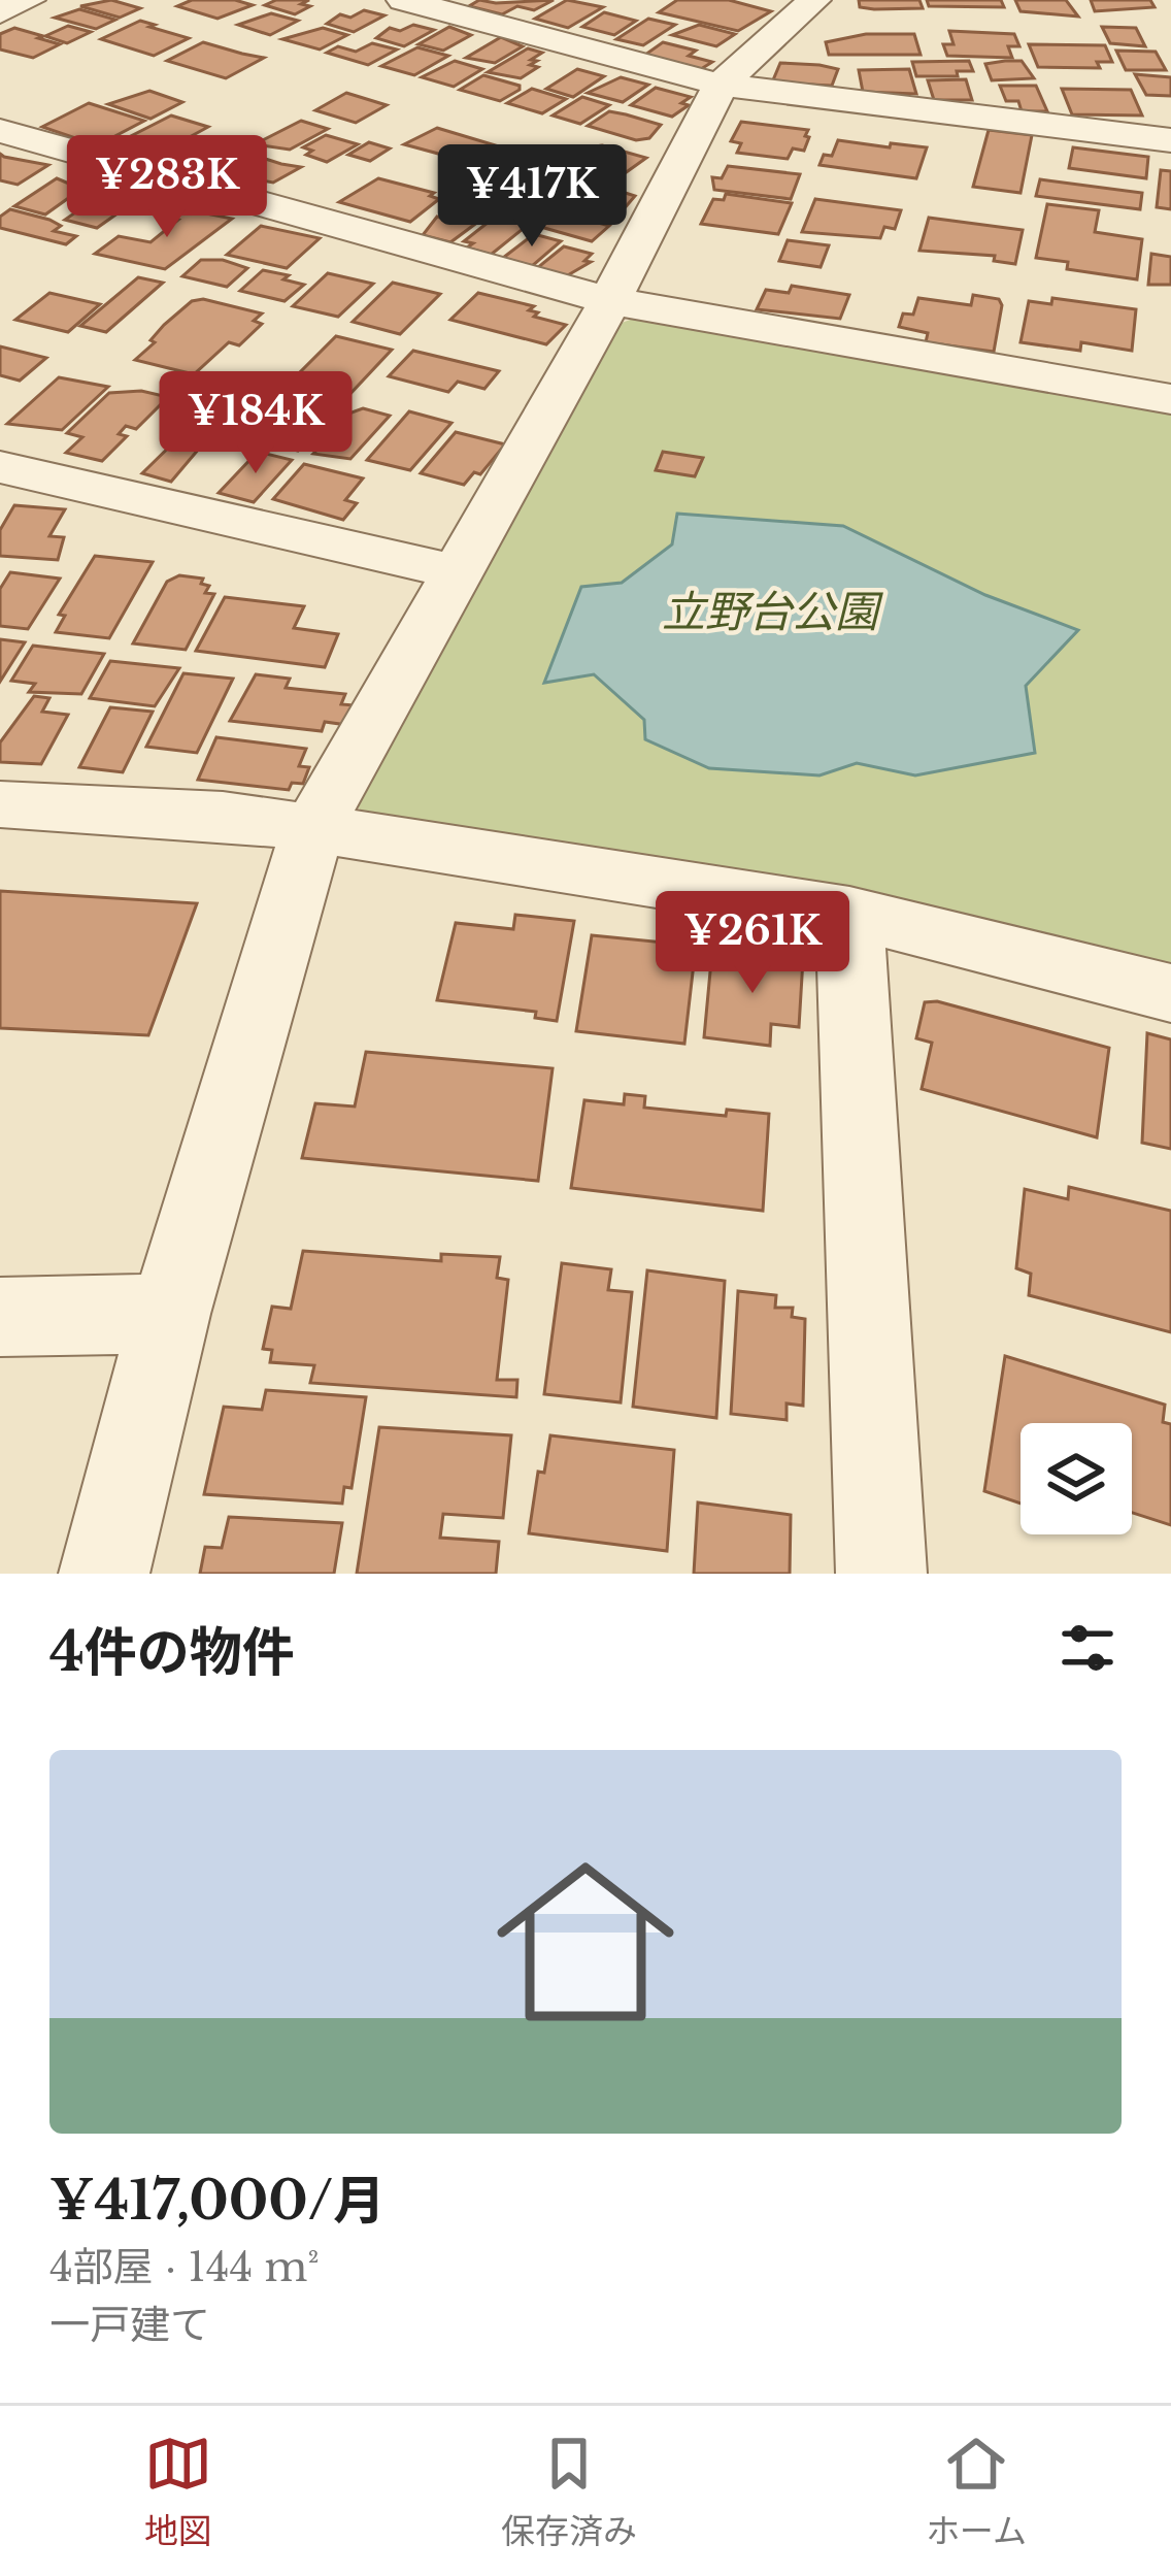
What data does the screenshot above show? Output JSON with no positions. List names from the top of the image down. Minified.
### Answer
{"parks":["立野台公園"],"page":{"price":["¥283K","¥417K","¥184K","¥261K"],"heading":"4件の物件","list":[{"name":"¥417,000/月","note":"4部屋 · 144 m² · 一戸建て"}],"tabs":["地図","保存済み","ホーム"]}}
